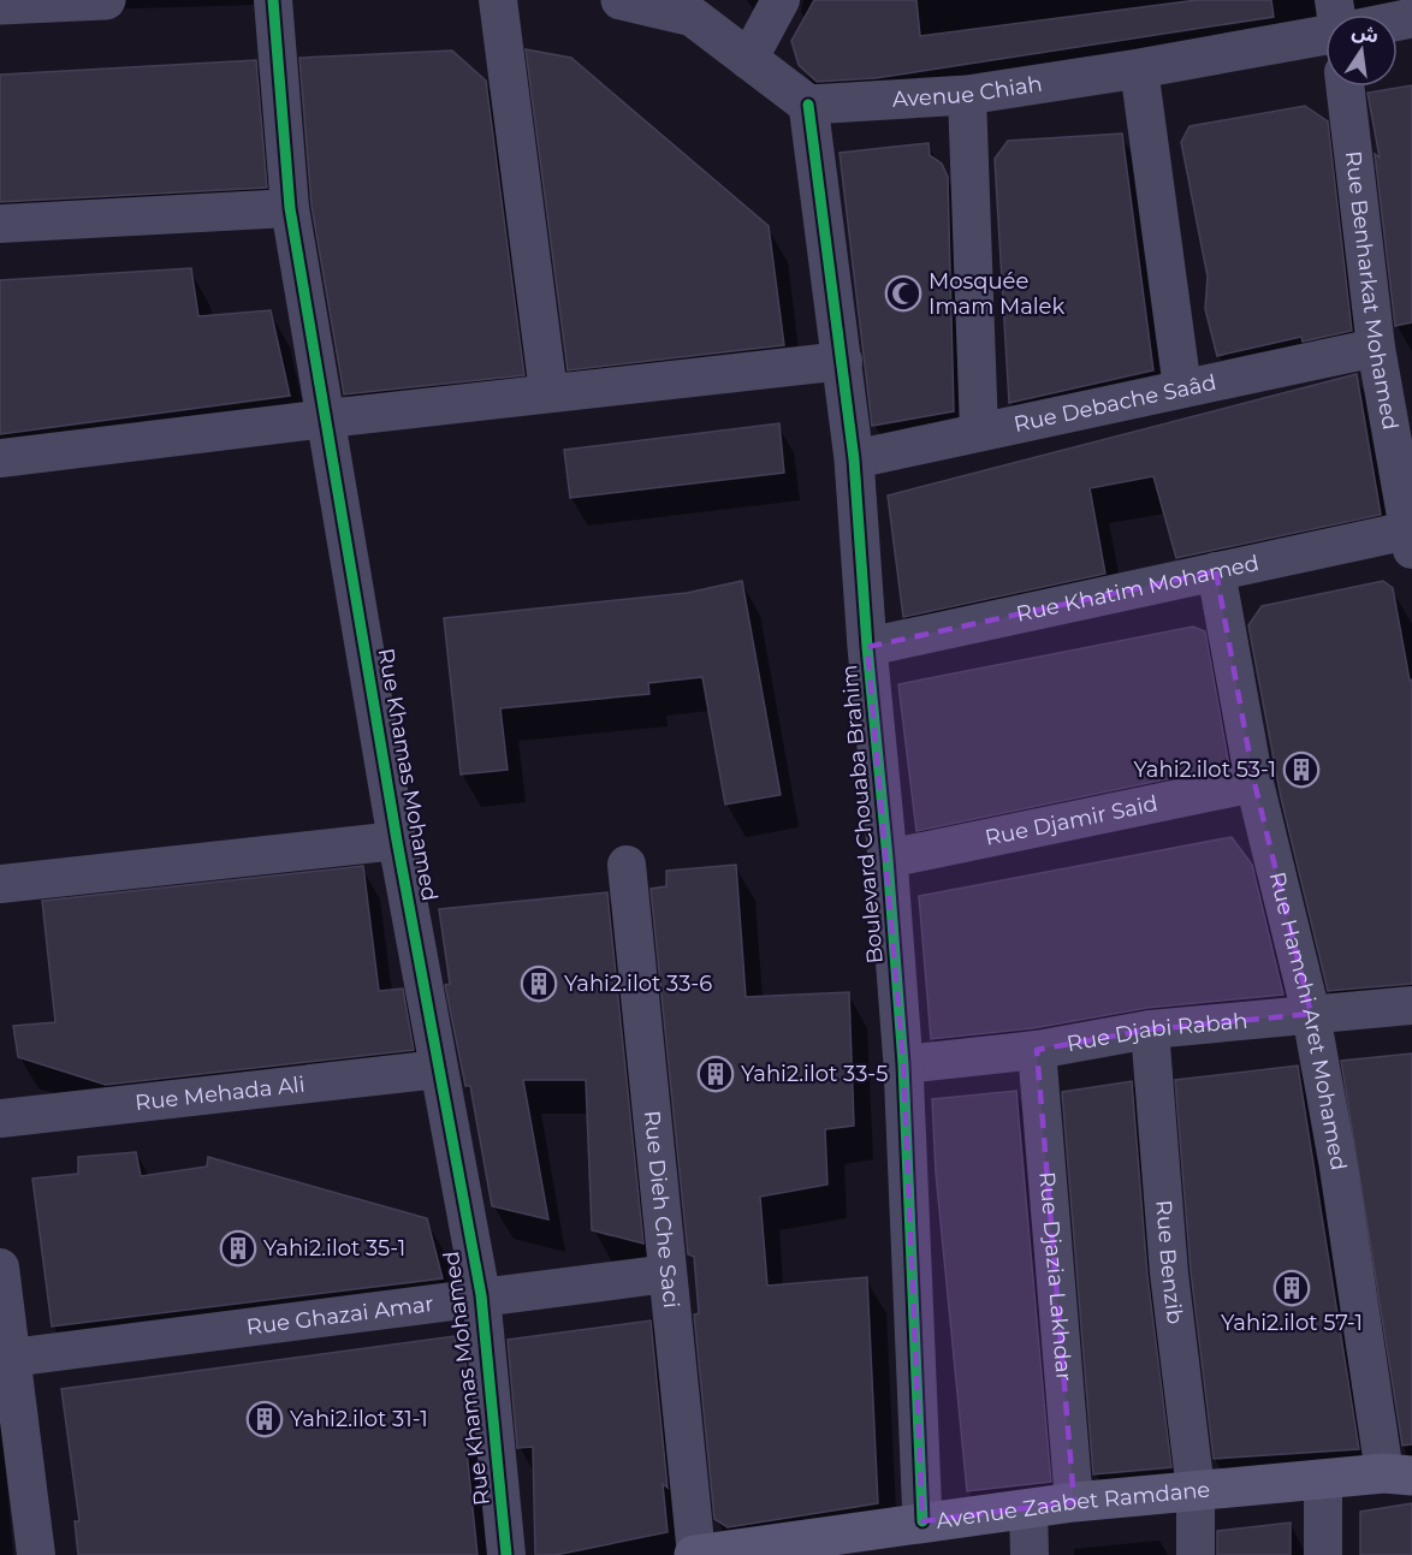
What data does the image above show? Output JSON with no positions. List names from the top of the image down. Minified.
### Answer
{"streets":{"main road":["Avenue Zaabet Ramdane"],"street":["Avenue Chiah","Rue Benharkat Mohamed","Rue Debache Saâd","Rue Khatim Mohamed","Rue Khamas Mohamed","Boulevard Chouaba Brahim","Rue Djamir Said","Rue Hamchi Aret Mohamed","Rue Djabi Rabah","Rue Mehada Ali","Rue Dieh Che Saci","Rue Benzib","Rue Djazia Lakhdar","Rue Ghazai Amar"]},"crossings":[["Avenue Chiah","Boulevard Chouaba Brahim"],["Rue Benharkat Mohamed","Rue Debache Saâd"],["Rue Benharkat Mohamed","Rue Khatim Mohamed"],["Rue Debache Saâd","Boulevard Chouaba Brahim"],["Rue Khatim Mohamed","Boulevard Chouaba Brahim"],["Rue Khatim Mohamed","Rue Hamchi Aret Mohamed"],["Rue Khamas Mohamed","Rue Mehada Ali"],["Rue Khamas Mohamed","Rue Ghazai Amar"],["Boulevard Chouaba Brahim","Rue Djamir Said"],["Boulevard Chouaba Brahim","Rue Djabi Rabah"],["Boulevard Chouaba Brahim","Avenue Zaabet Ramdane"],["Rue Djamir Said","Rue Hamchi Aret Mohamed"],["Rue Hamchi Aret Mohamed","Rue Djabi Rabah"],["Rue Hamchi Aret Mohamed","Avenue Zaabet Ramdane"],["Rue Djabi Rabah","Rue Benzib"],["Rue Djabi Rabah","Rue Djazia Lakhdar"],["Rue Dieh Che Saci","Rue Ghazai Amar"],["Rue Dieh Che Saci","Avenue Zaabet Ramdane"],["Rue Benzib","Avenue Zaabet Ramdane"],["Rue Djazia Lakhdar","Avenue Zaabet Ramdane"]],"places":{"mosque":["Mosquée Imam Malek"],"building":["Yahi2.ilot 53-1","Yahi2.ilot 33-6","Yahi2.ilot 33-5","Yahi2.ilot 35-1","Yahi2.ilot 57-1","Yahi2.ilot 31-1"]},"north":"top"}
